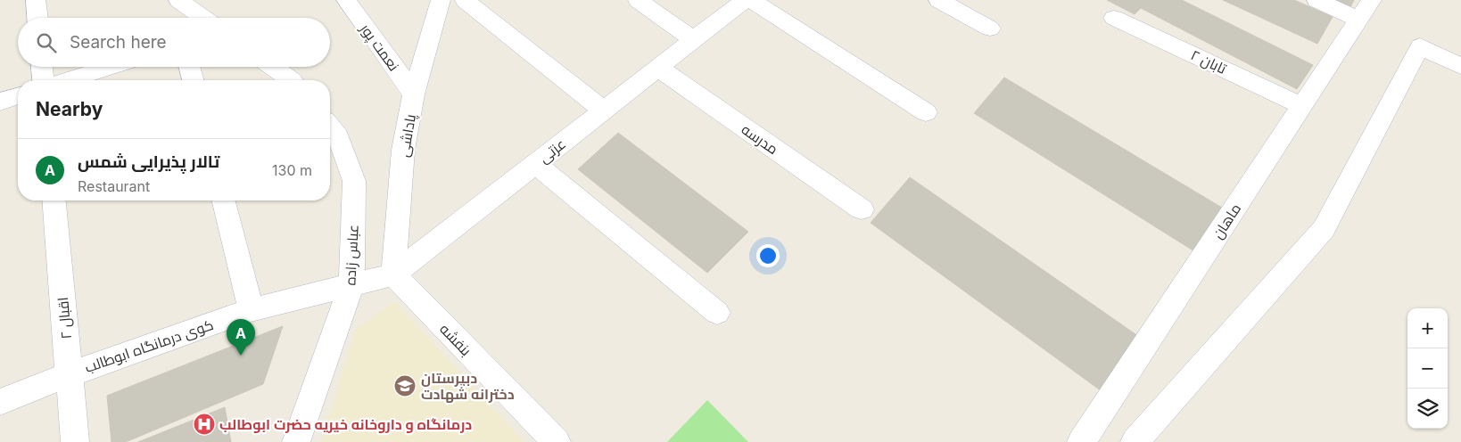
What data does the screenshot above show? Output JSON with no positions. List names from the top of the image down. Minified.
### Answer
{"streets":{"street":["نعمت پور","تابان ۲","پاداشی","مدرسه","عزتی","ماهان","عباس زاده","اقبال ۲","بنفشه","کوی درمانگاه ابوطالب"]},"crossings":[["نعمت پور","پاداشی"],["تابان ۲","ماهان"],["پاداشی","عزتی"],["پاداشی","بنفشه"],["مدرسه","عزتی"],["عزتی","عباس زاده"],["عزتی","بنفشه"],["عزتی","کوی درمانگاه ابوطالب"],["عباس زاده","کوی درمانگاه ابوطالب"],["اقبال ۲","کوی درمانگاه ابوطالب"]],"places":{"school or university":["دبیرستان دخترانه شهادت"],"hospital":["درمانگاه و داروخانه خیریه حضرت ابوطالب"]},"page":{"search":"Search here","heading":"Nearby","list":[{"mark":"A","name":"تالار پذیرایی شمس","note":"Restaurant","value":"130 m"}],"map_buttons":["+","−"],"pins":"A"}}
